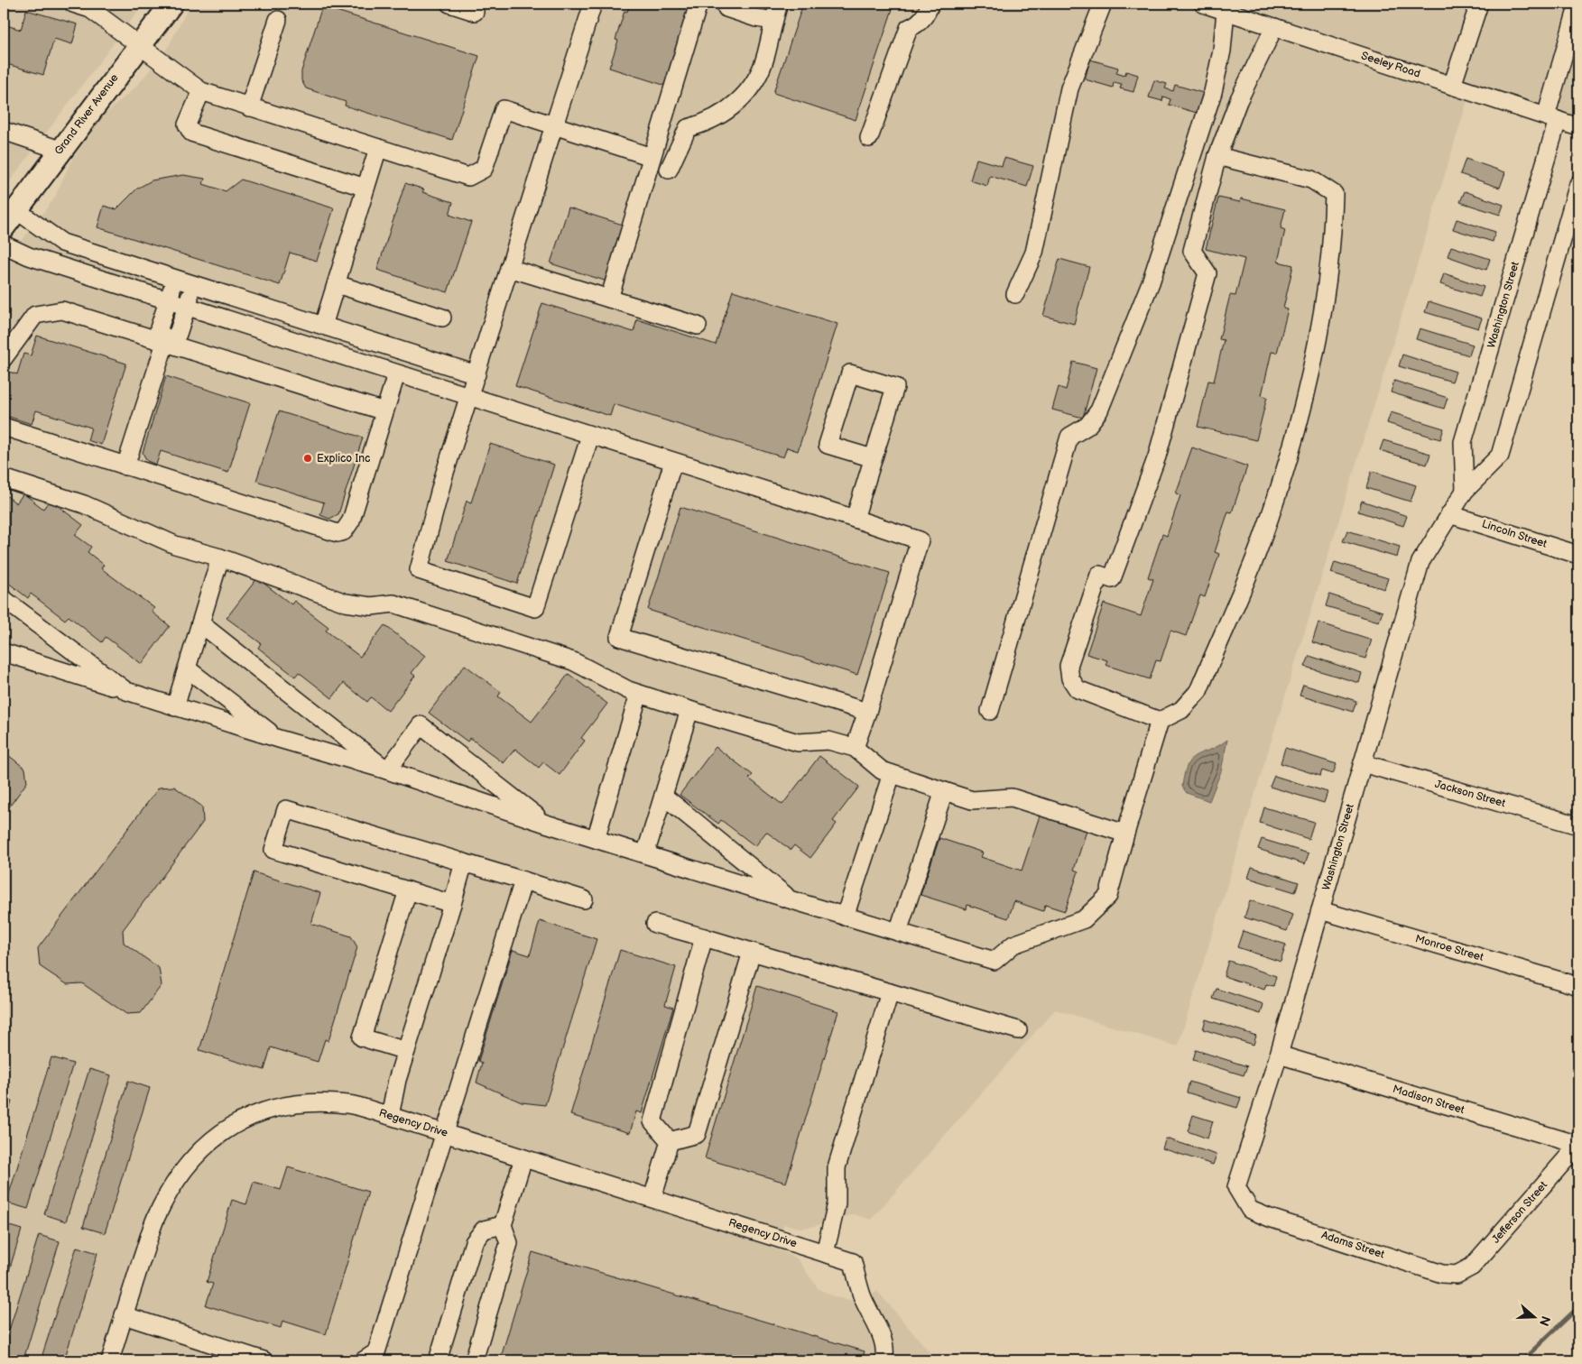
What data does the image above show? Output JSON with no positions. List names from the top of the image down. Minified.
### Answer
{"streets":{"main road":["Grand River Avenue"],"street":["Seeley Road","Washington Street","Lincoln Street","Jackson Street","Monroe Street","Madison Street","Regency Drive","Jefferson Street","Adams Street"]},"crossings":[["Seeley Road","Washington Street"],["Washington Street","Lincoln Street"],["Washington Street","Jackson Street"],["Washington Street","Monroe Street"],["Washington Street","Madison Street"],["Washington Street","Adams Street"],["Madison Street","Jefferson Street"],["Jefferson Street","Adams Street"]],"places":["Explico Inc"],"north":"right"}
